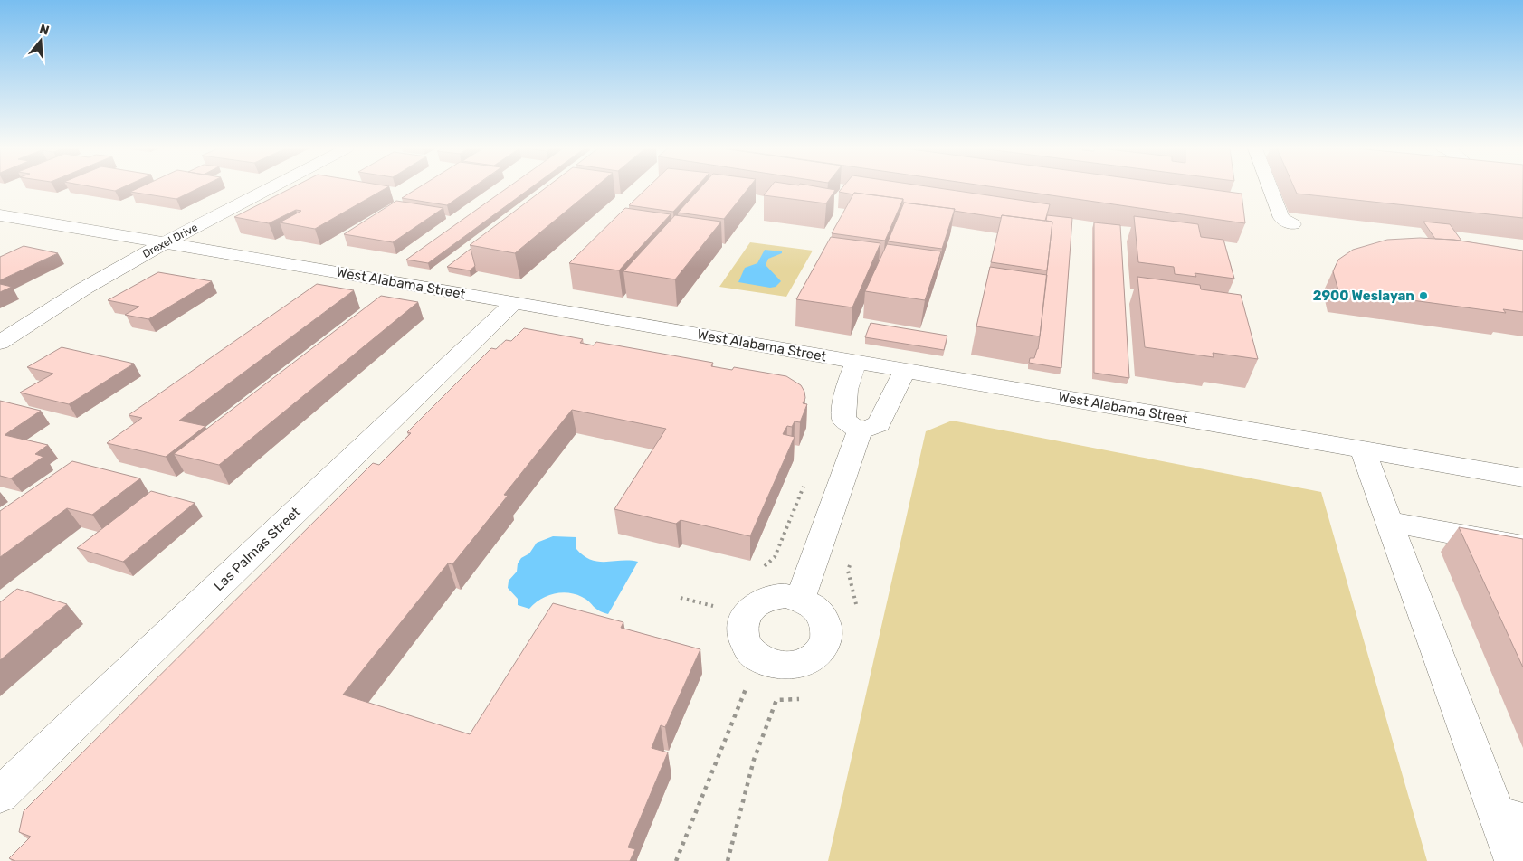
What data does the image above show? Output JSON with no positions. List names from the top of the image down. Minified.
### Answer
{"streets":{"street":["Drexel Drive","West Alabama Street","Las Palmas Street"]},"crossings":[["Drexel Drive","West Alabama Street"],["West Alabama Street","Las Palmas Street"]],"places":["2900 Weslayan"],"north":"top"}
